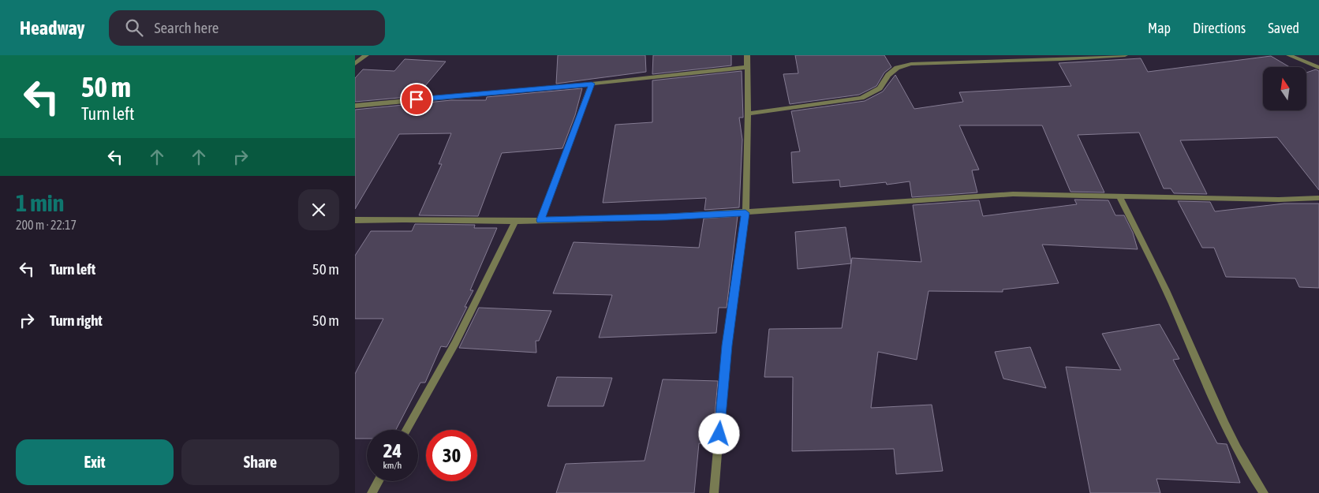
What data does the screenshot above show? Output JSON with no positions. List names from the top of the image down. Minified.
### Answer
{"north":"top","page":{"header":"Headway","search":"Search here","nav":["Map","Directions","Saved"],"turn":["50 m","Turn left"],"heading":["1 min","200 m · 22:17"],"list":[{"name":"Turn left","value":"50 m"},{"name":"Turn right","value":"50 m"}],"speed":"24 km/h","limit":"30","buttons":["Exit","Share"]}}
